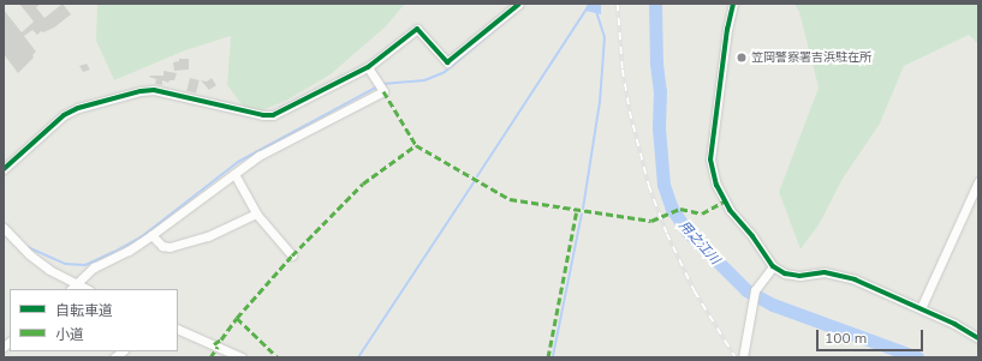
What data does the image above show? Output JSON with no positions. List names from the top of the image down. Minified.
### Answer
{"water":["用之江川"],"places":["笠岡警察署吉浜駐在所"],"legend":["自転車道","小道"],"scale_bar":"100 m"}
